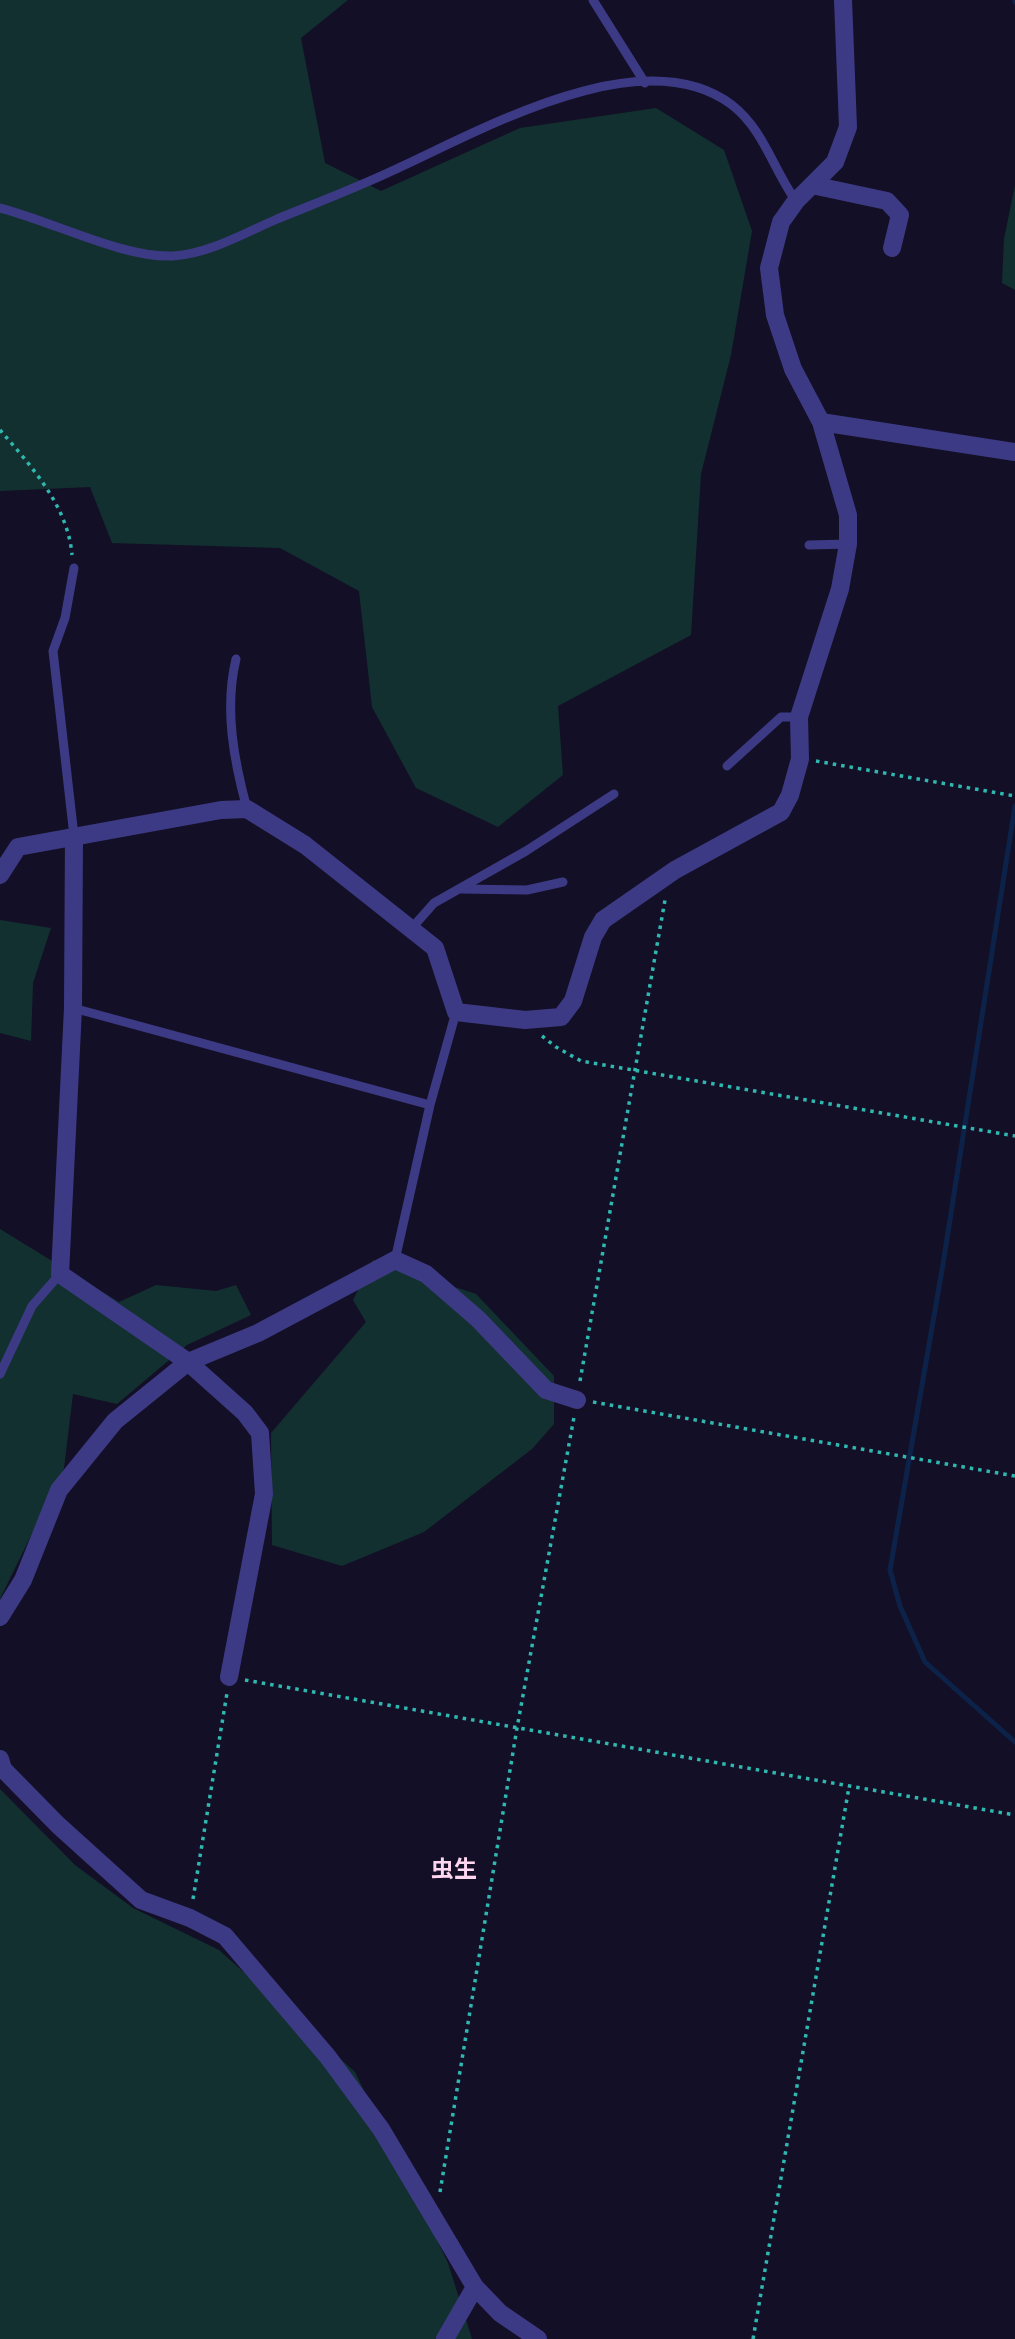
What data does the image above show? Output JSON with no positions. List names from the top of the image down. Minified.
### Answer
{"districts":["虫生"]}
